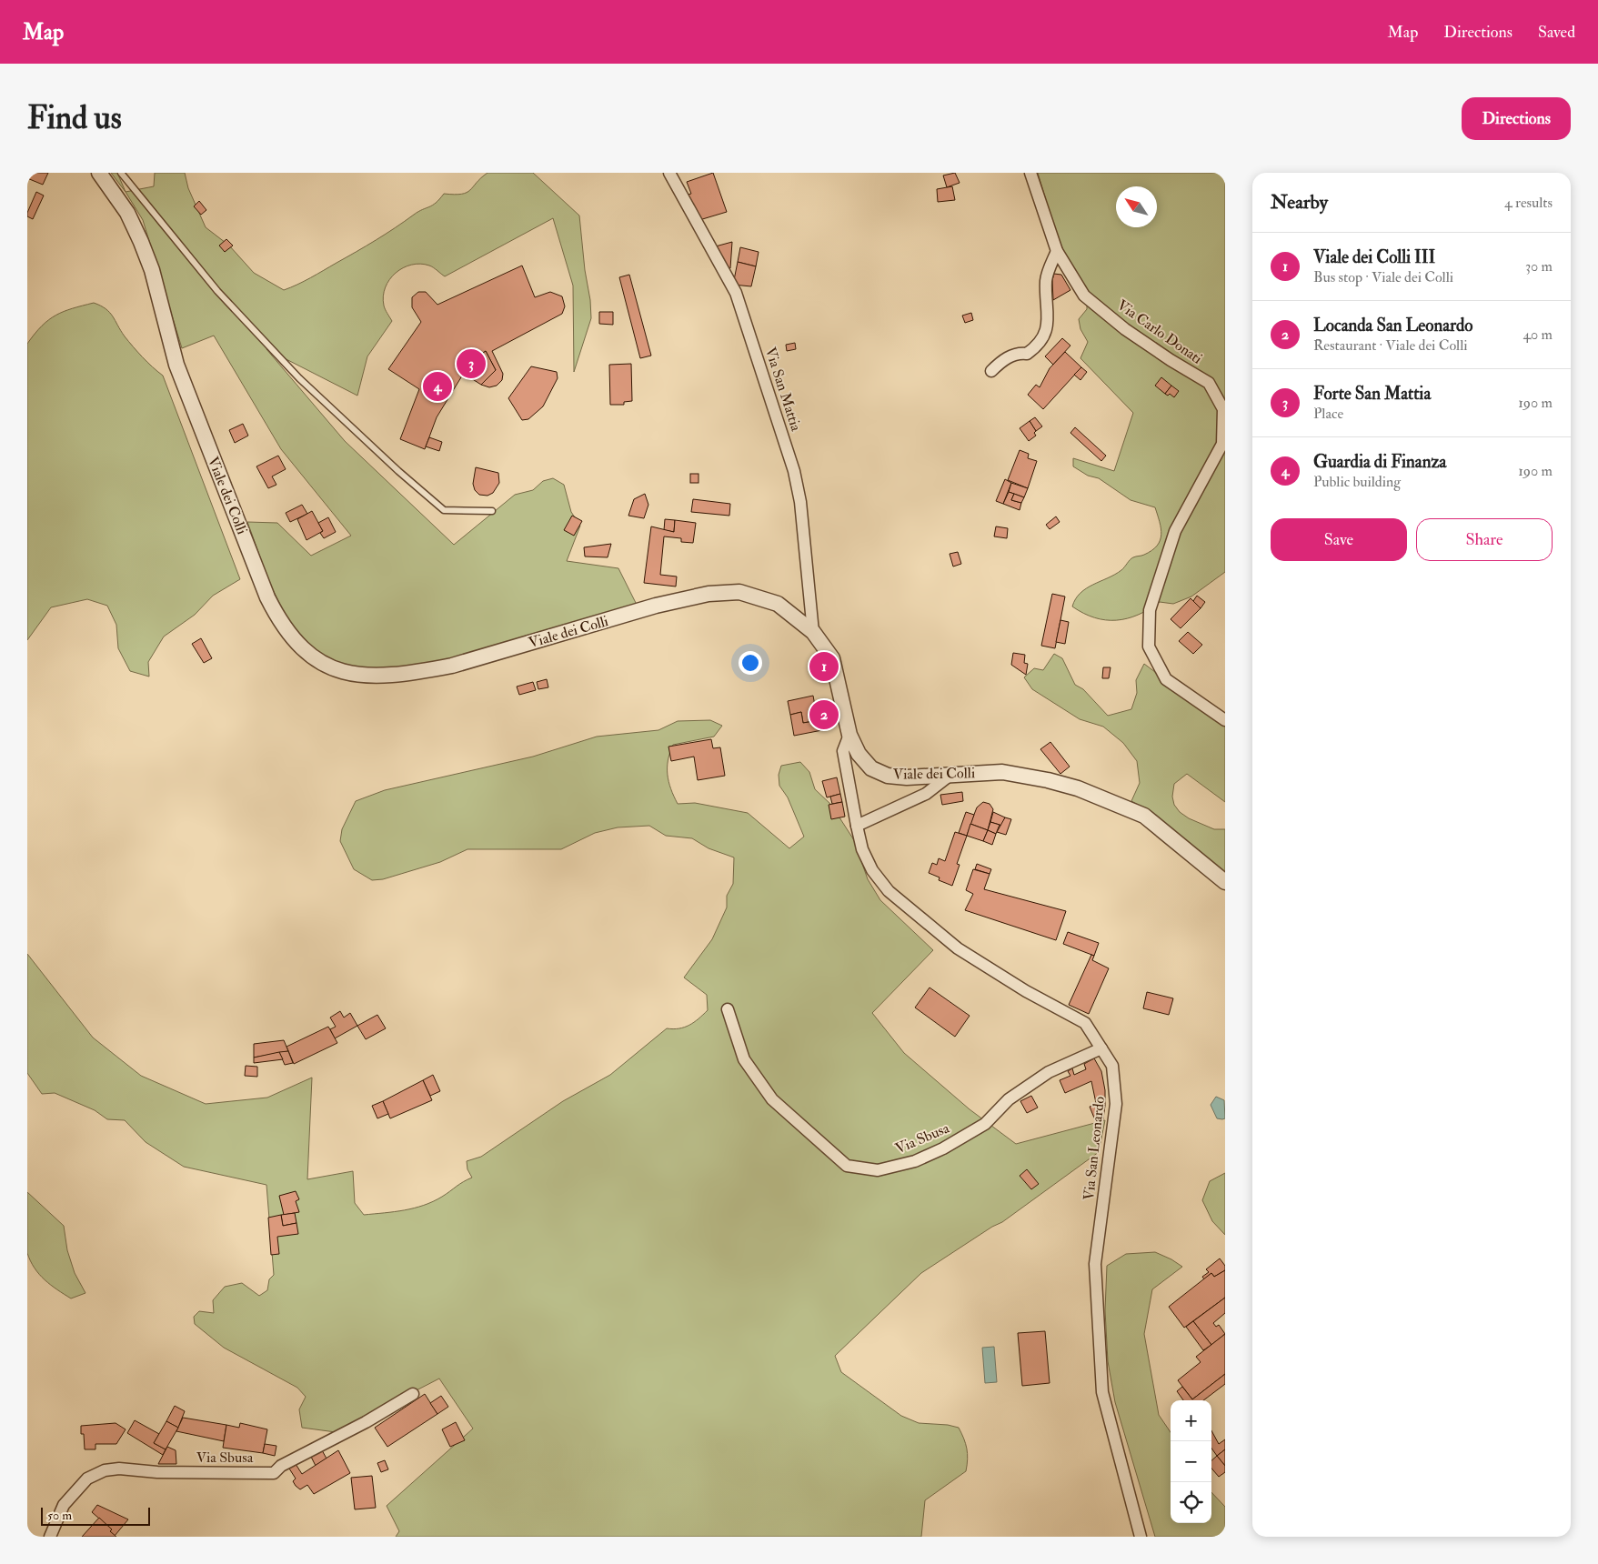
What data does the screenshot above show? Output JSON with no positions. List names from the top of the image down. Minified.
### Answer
{"streets":{"street":["Via Carlo Donati","Via San Mattia","Viale dei Colli","Via Sbusa","Via San Leonardo"]},"crossings":[["Via San Mattia","Viale dei Colli"],["Viale dei Colli","Via San Leonardo"],["Via Sbusa","Via San Leonardo"]],"scale_bar":"50 m","north":"top left","page":{"header":"Map","nav":["Map","Directions","Saved"],"buttons":["Directions",["Save","Share"]],"title":"Find us","heading":["Nearby","4 results"],"list":[{"mark":"1","name":"Viale dei Colli III","note":"Bus stop · Viale dei Colli","value":"30 m"},{"mark":"2","name":"Locanda San Leonardo","note":"Restaurant · Viale dei Colli","value":"40 m"},{"mark":"3","name":"Forte San Mattia","note":"Place","value":"190 m"},{"mark":"4","name":"Guardia di Finanza","note":"Public building","value":"190 m"}],"pins":["3","4","1","2"],"map_buttons":["+","−"],"scale":"50 m"}}
